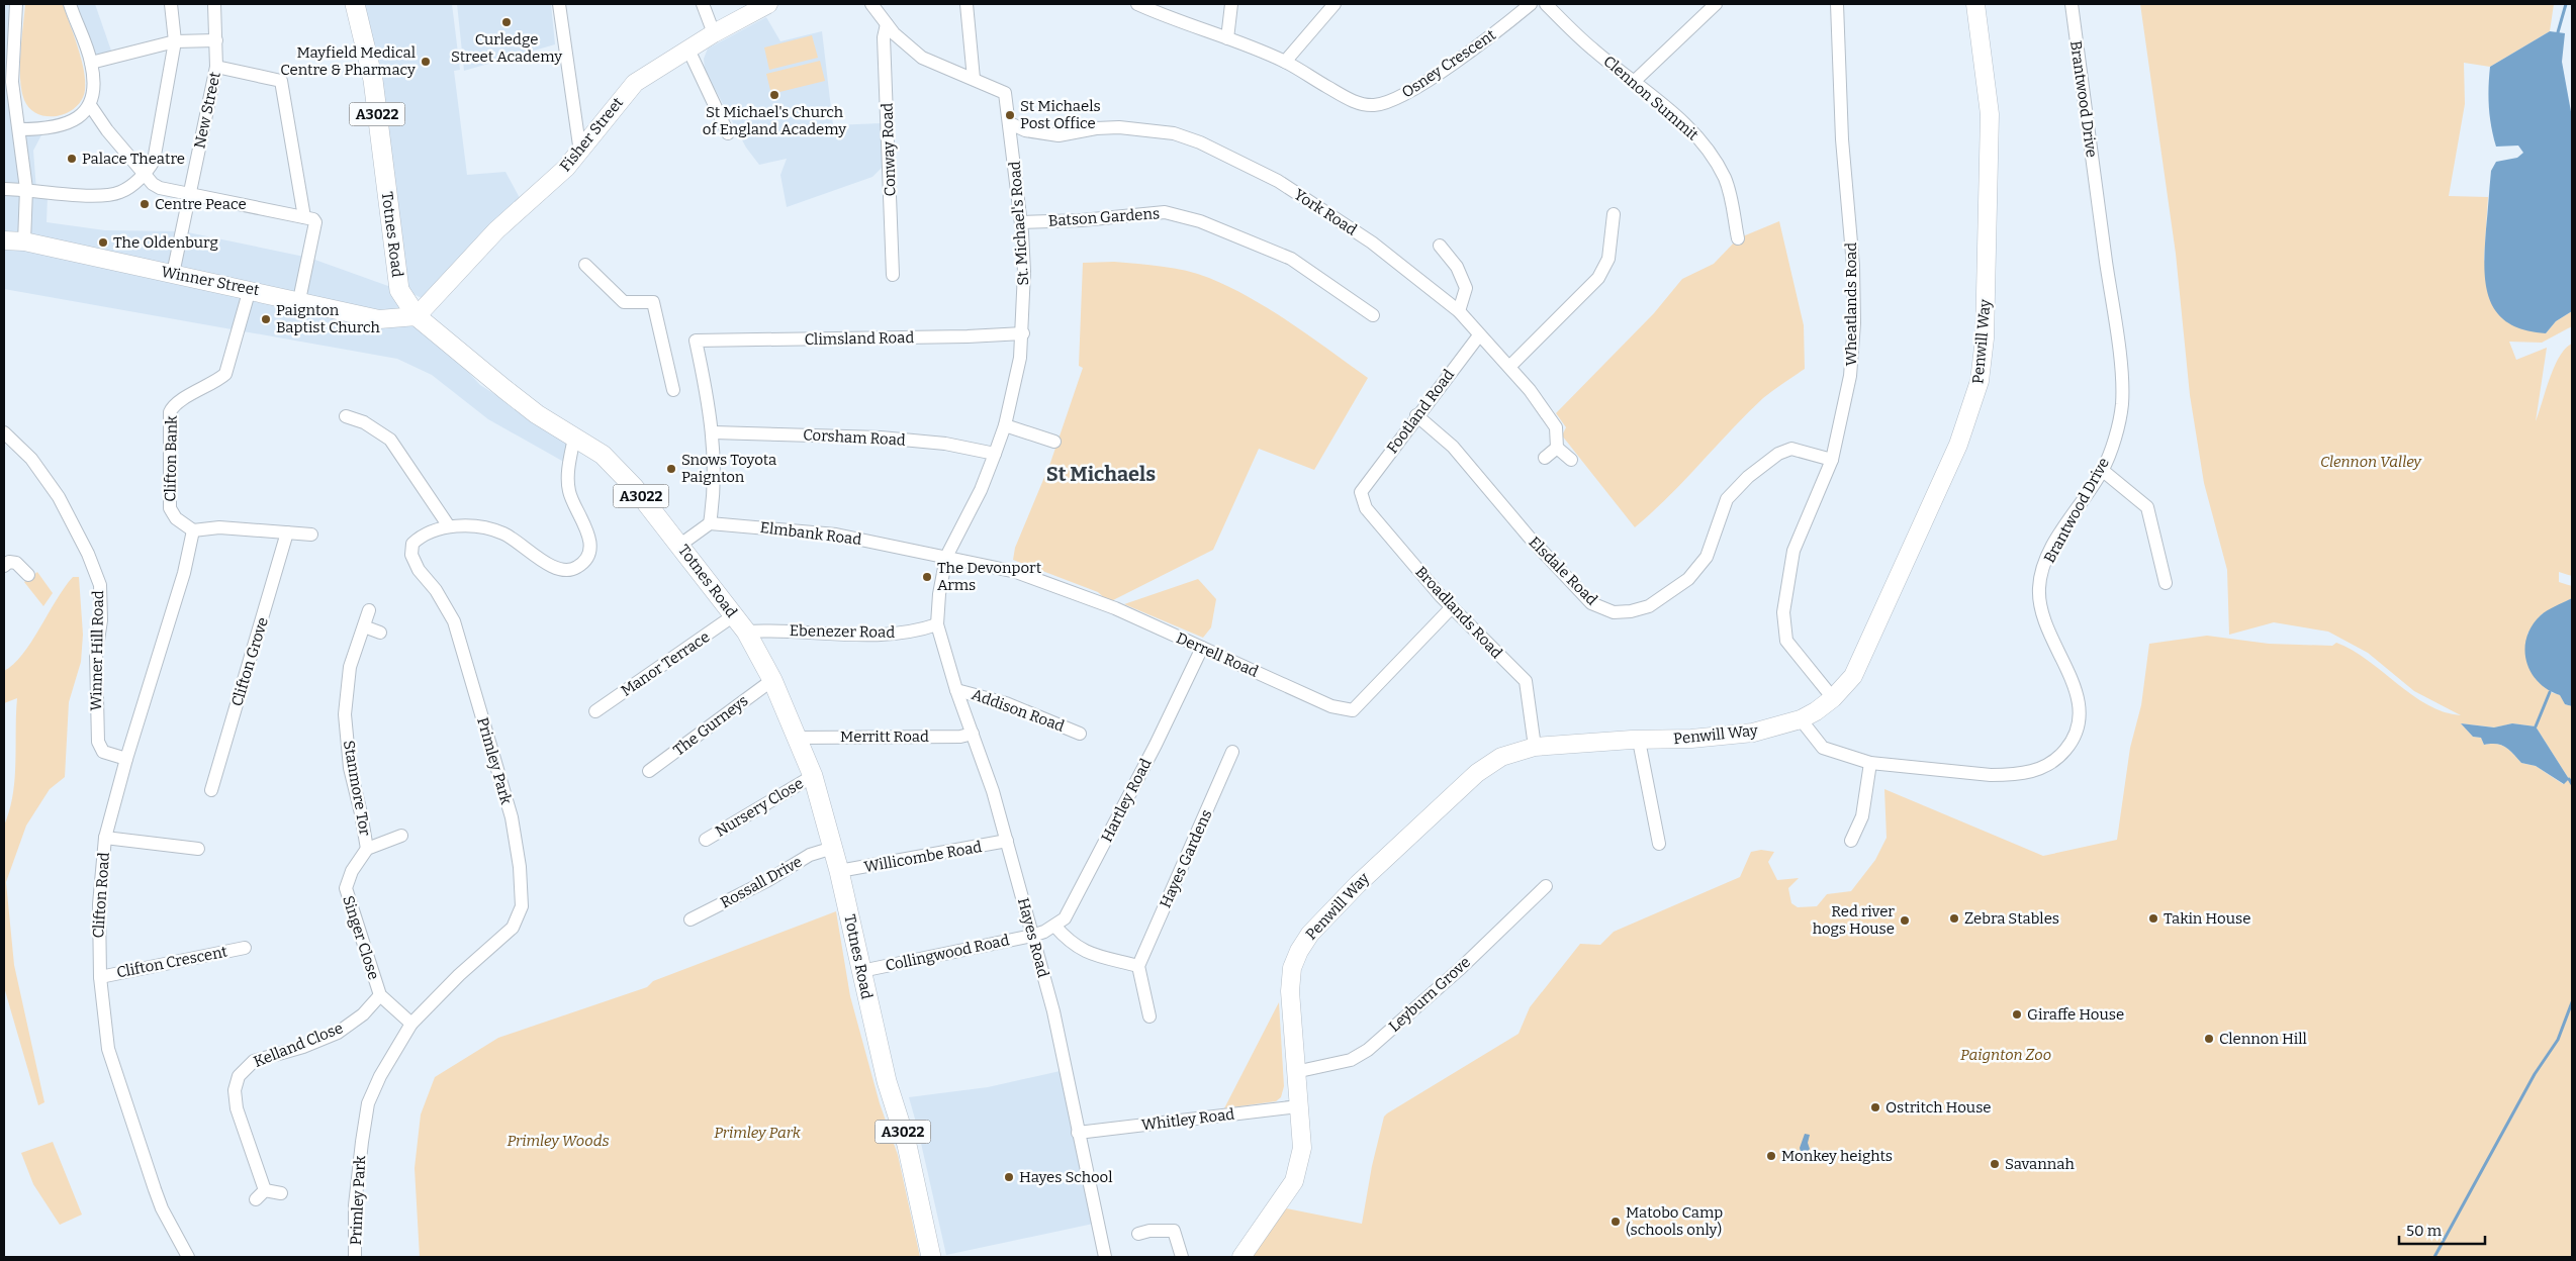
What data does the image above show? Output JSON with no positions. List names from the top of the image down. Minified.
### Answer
{"streets":{"main road":["A3022","Totnes Road"],"street":["Osney Crescent","Clennon Summit","Brantwood Drive","New Street","Fisher Street","Conway Road","York Road","Batson Gardens","St. Michael's Road","Winner Street","Wheatlands Road","Climsland Road","Penwill Way","Footland Road","Corsham Road","Clifton Bank","Elmbank Road","Elsdale Road","Broadlands Road","Ebenezer Road","Winner Hill Road","Derrell Road","Clifton Grove","Manor Terrace","Addison Road","The Gurneys","Merritt Road","Primley Park","Stanmore Tor","Hartley Road","Nursery Close","Willicombe Road","Hayes Gardens","Rossall Drive","Clifton Road","Singer Close","Hayes Road","Collingwood Road","Clifton Crescent","Leyburn Grove","Kelland Close","Whitley Road"]},"crossings":[["Brantwood Drive","Penwill Way"],["New Street","Winner Street"],["Fisher Street","Totnes Road"],["Fisher Street","Winner Street"],["Conway Road","St. Michael's Road"],["York Road","St. Michael's Road"],["York Road","Footland Road"],["Batson Gardens","St. Michael's Road"],["St. Michael's Road","Climsland Road"],["St. Michael's Road","Corsham Road"],["St. Michael's Road","Elmbank Road"],["St. Michael's Road","Ebenezer Road"],["St. Michael's Road","Derrell Road"],["St. Michael's Road","Hayes Road"],["Totnes Road","Winner Street"],["Totnes Road","Ebenezer Road"],["Totnes Road","Manor Terrace"],["Totnes Road","The Gurneys"],["Totnes Road","Merritt Road"],["Totnes Road","Primley Park"],["Totnes Road","Nursery Close"],["Totnes Road","Willicombe Road"],["Totnes Road","Rossall Drive"],["Totnes Road","Collingwood Road"],["Winner Street","Clifton Bank"],["Wheatlands Road","Penwill Way"],["Wheatlands Road","Elsdale Road"],["Climsland Road","Corsham Road"],["Penwill Way","Broadlands Road"],["Penwill Way","Leyburn Grove"],["Penwill Way","Whitley Road"],["Footland Road","Elsdale Road"],["Footland Road","Broadlands Road"],["Clifton Bank","Clifton Road"],["Elmbank Road","Derrell Road"],["Broadlands Road","Derrell Road"],["Ebenezer Road","Hayes Road"],["Winner Hill Road","Clifton Road"],["Derrell Road","Hartley Road"],["Addison Road","Hayes Road"],["Merritt Road","Hayes Road"],["Primley Park","Singer Close"],["Stanmore Tor","Singer Close"],["Hartley Road","Hayes Road"],["Hartley Road","Collingwood Road"],["Willicombe Road","Hayes Road"],["Clifton Road","Clifton Crescent"],["Singer Close","Kelland Close"],["Hayes Road","Collingwood Road"],["Hayes Road","Whitley Road"]],"districts":["St Michaels"],"parks":["Clennon Valley","Paignton Zoo","Primley Park","Primley Woods"],"places":["Curledge Street Academy","Mayfield Medical Centre & Pharmacy","St Michael's Church of England Academy","St Michaels Post Office","Palace Theatre","Centre Peace","The Oldenburg","Paignton Baptist Church","Snows Toyota Paignton","The Devonport Arms","Zebra Stables","Takin House","Red river hogs House","Giraffe House","Clennon Hill","Ostritch House","Monkey heights","Savannah","Hayes School","Matobo Camp (schools only)"],"scale_bar":"50 m"}
